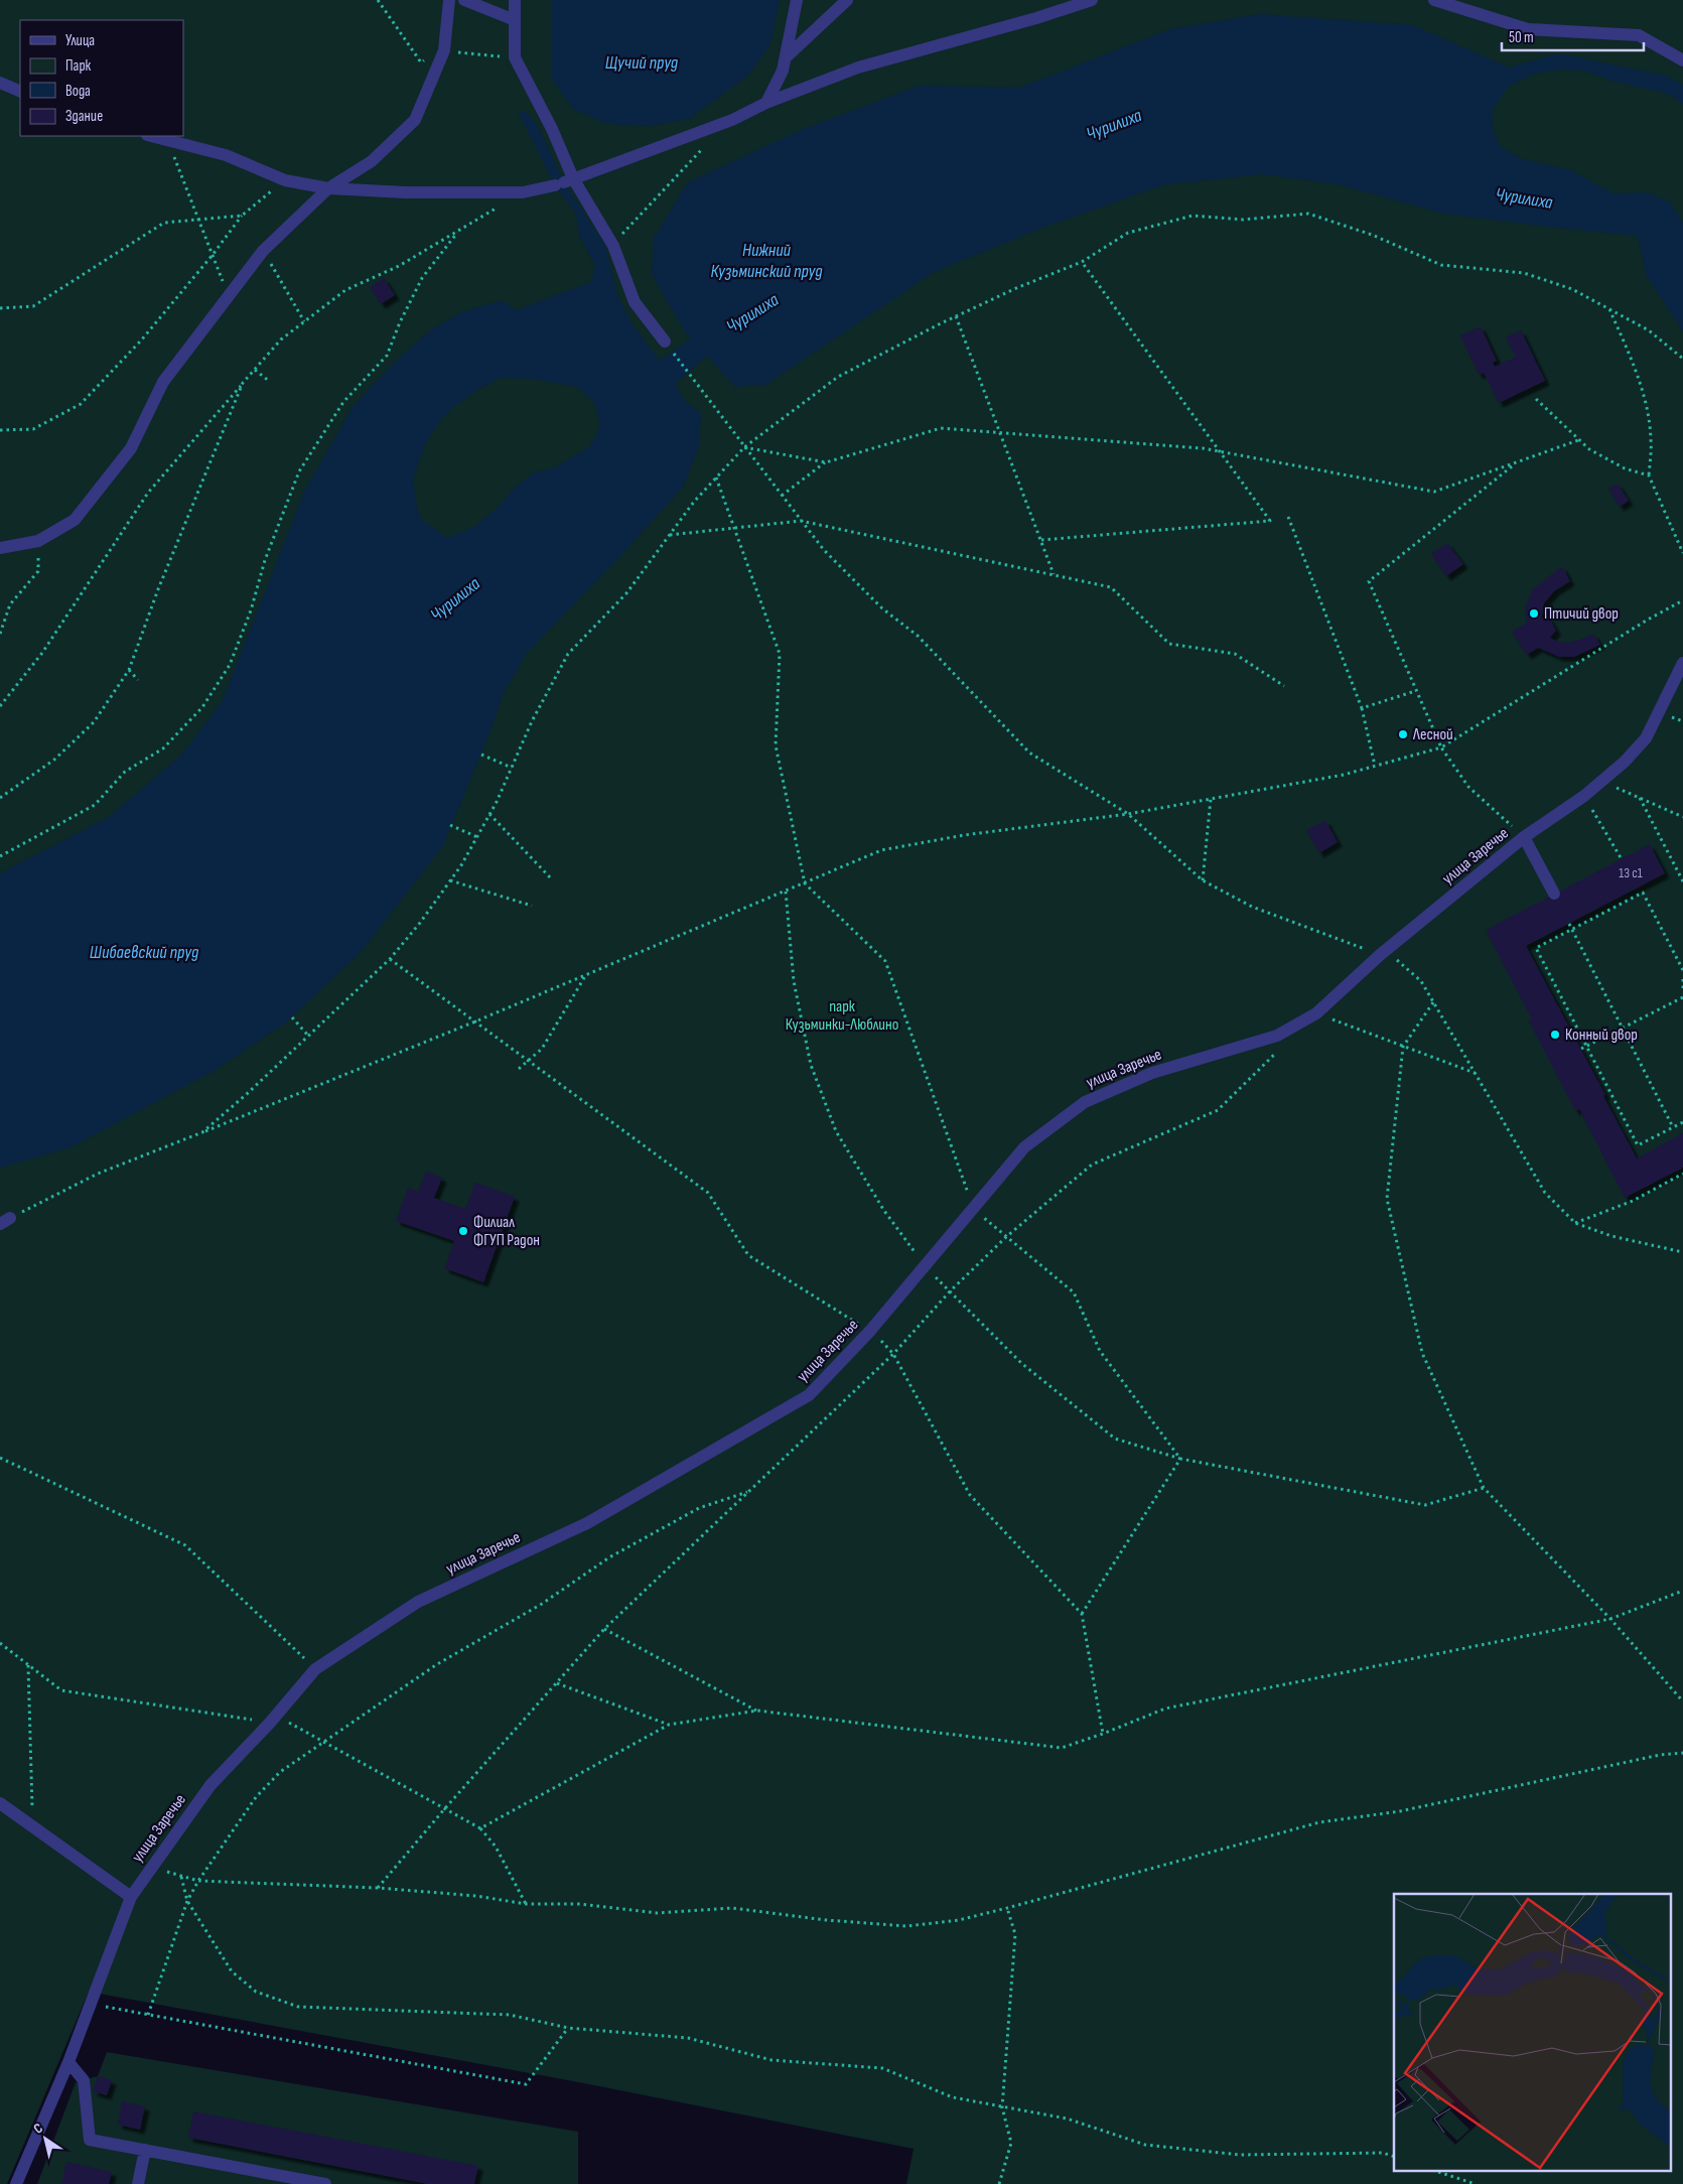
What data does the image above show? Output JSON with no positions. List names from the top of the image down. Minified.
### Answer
{"streets":{"street":["улица Заречье"]},"water":["Щучий пруд","Чурилиха","Нижний Кузьминский пруд","Шибаевский пруд"],"parks":["парк Кузьминки-Люблино"],"places":["Птичий двор","Лесной","Конный двор","Филиал ФГУП Радон"],"house_numbers":["13 с1"],"legend":["Улица","Парк","Вода","Здание"],"scale_bar":"50 m","north":"top left"}
